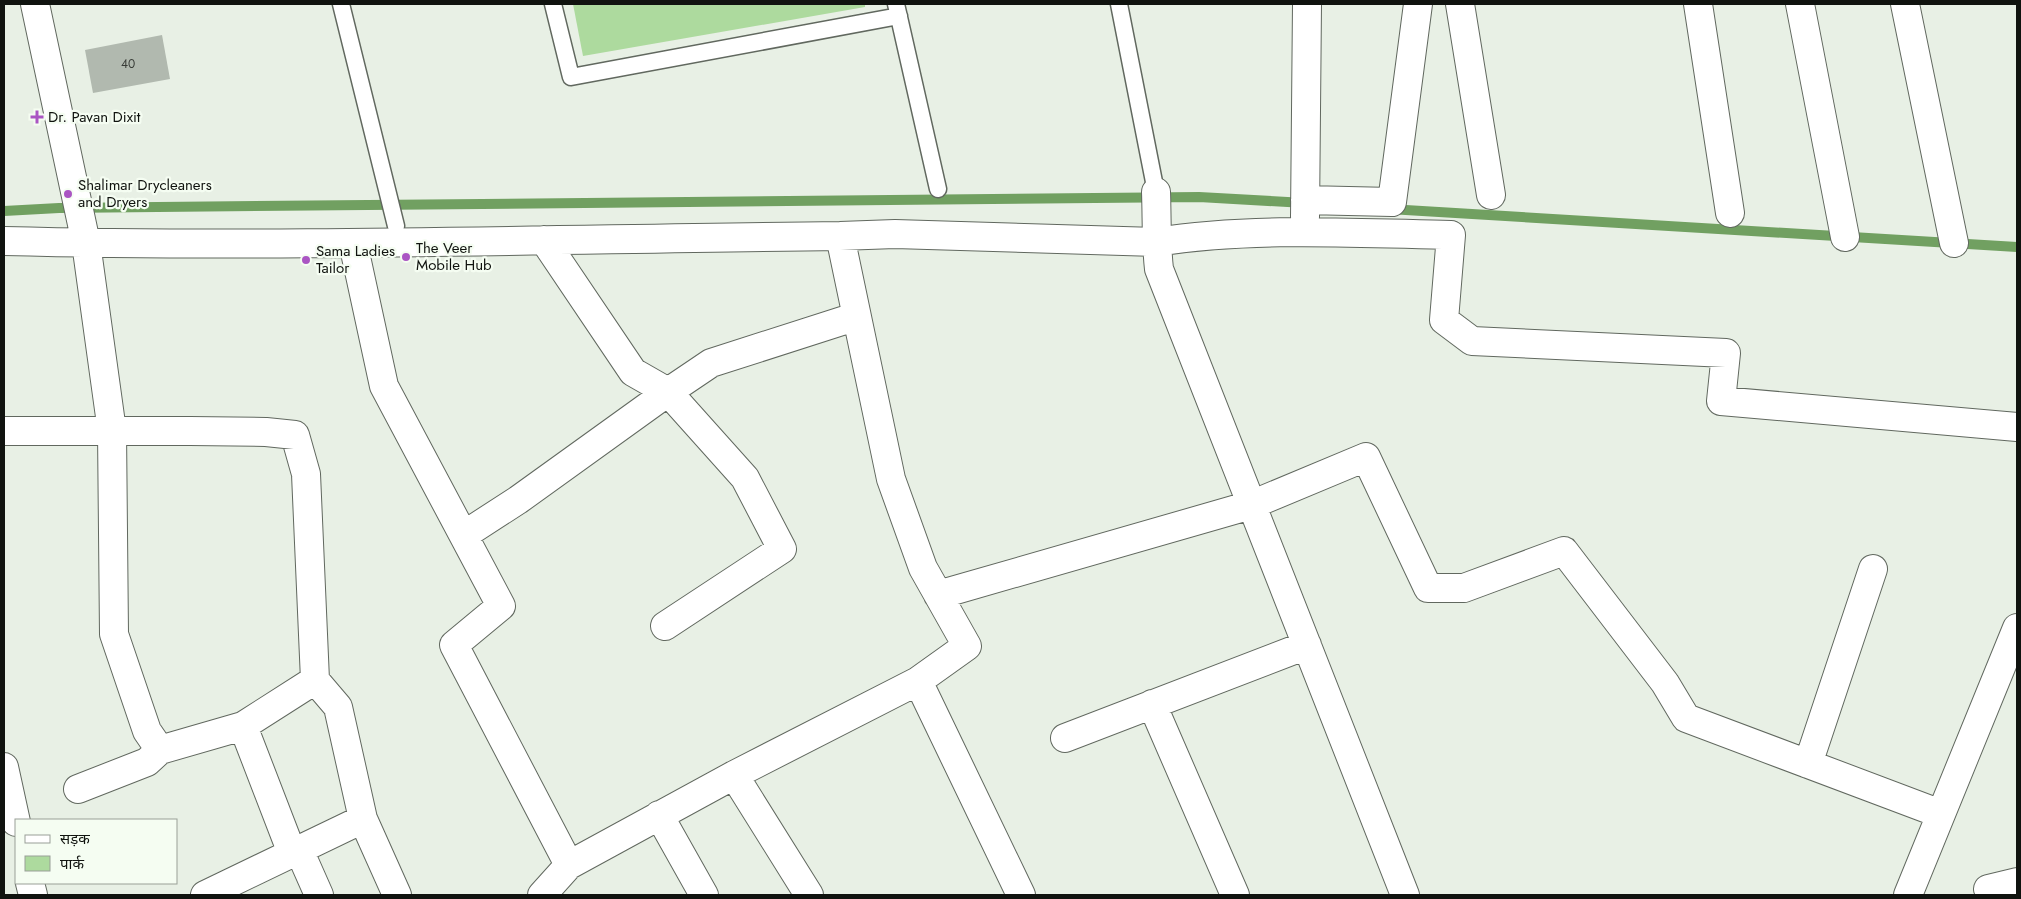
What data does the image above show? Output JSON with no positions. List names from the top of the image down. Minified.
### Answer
{"places":{"health":["Dr. Pavan Dixit"],"other":["Shalimar Drycleaners and Dryers","The Veer Mobile Hub","Sama Ladies Tailor"]},"house_numbers":["40"],"legend":["सड़क","पार्क"]}
